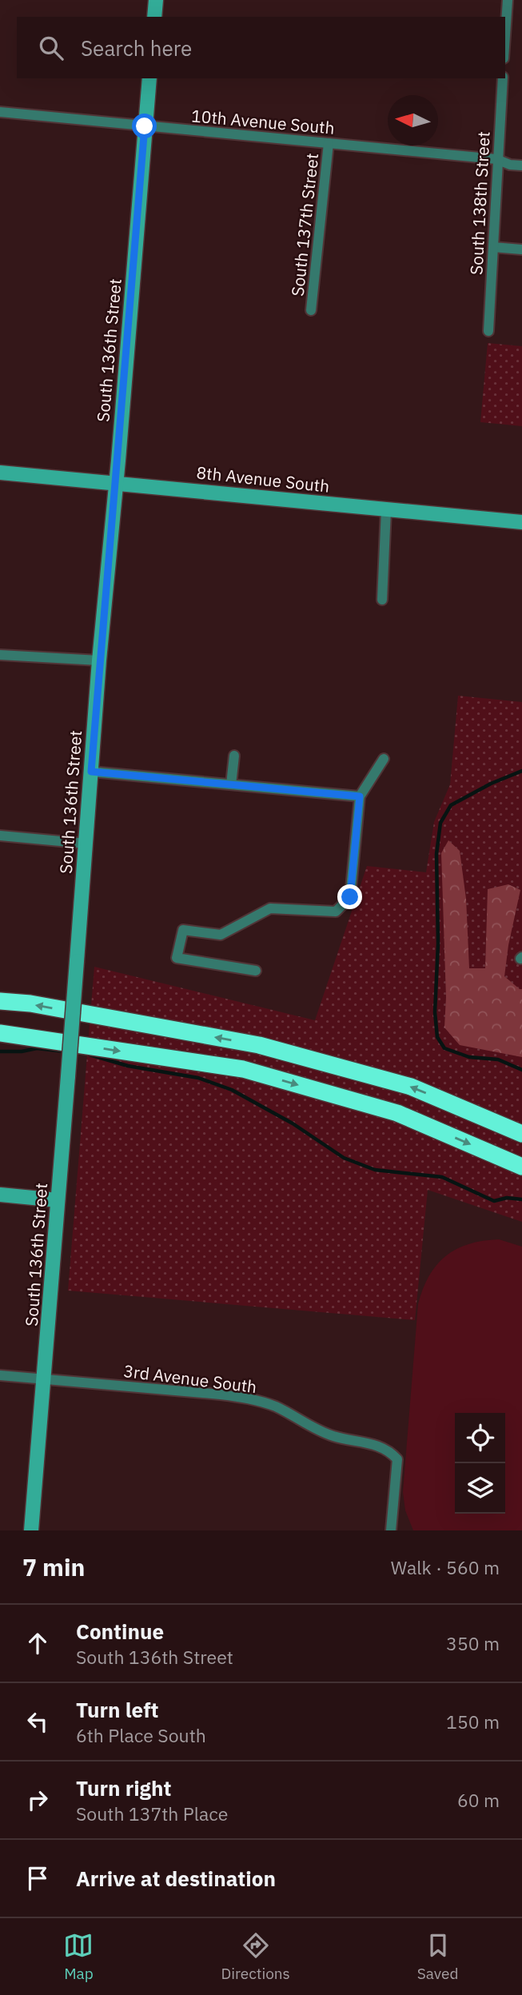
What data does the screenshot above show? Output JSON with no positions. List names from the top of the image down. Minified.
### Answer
{"streets":{"street":["10th Avenue South","South 138th Street","South 137th Street","South 136th Street","8th Avenue South","3rd Avenue South"]},"crossings":[["10th Avenue South","South 138th Street"],["10th Avenue South","South 137th Street"],["10th Avenue South","South 136th Street"],["South 136th Street","8th Avenue South"],["South 136th Street","3rd Avenue South"]],"north":"left","page":{"search":"Search here","heading":["7 min","Walk · 560 m"],"list":[["Continue","South 136th Street","350 m"],["Turn left","6th Place South","150 m"],["Turn right","South 137th Place","60 m"],"Arrive at destination"],"nav":["Map","Directions","Saved"]}}
